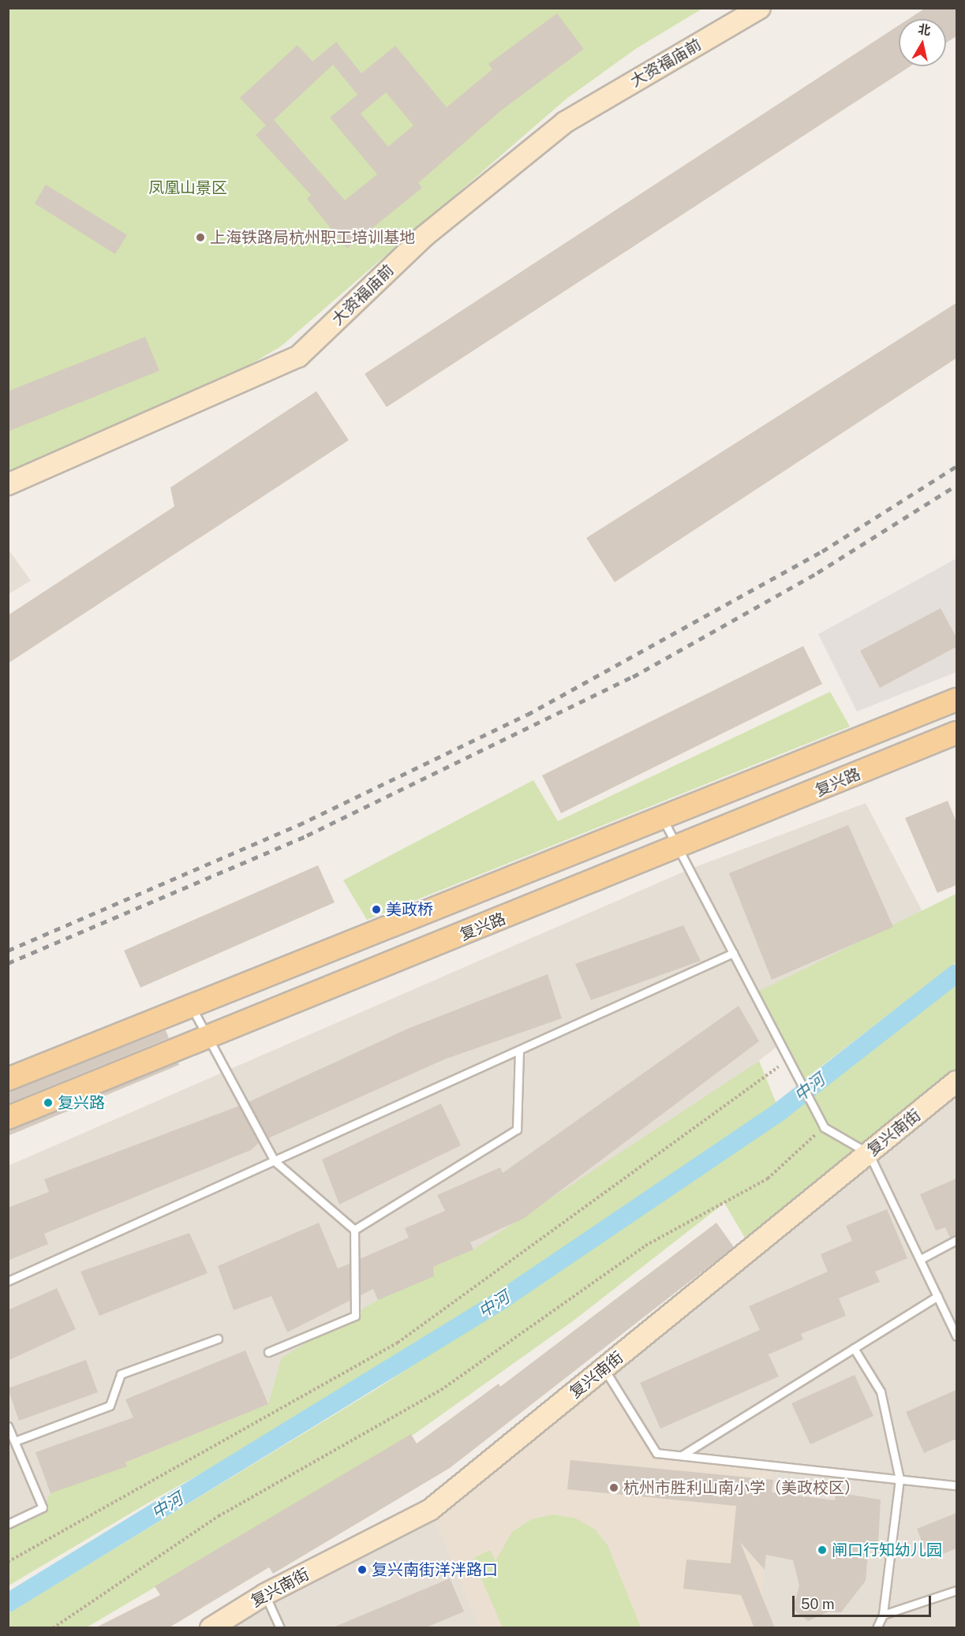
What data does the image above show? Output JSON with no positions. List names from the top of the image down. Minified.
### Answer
{"streets":{"main road":["复兴路"],"street":["大资福庙前","复兴南街"]},"water":["中河"],"parks":["凤凰山景区"],"places":["上海铁路局杭州职工培训基地","美政桥","复兴路","杭州市胜利山南小学（美政校区）","闸口行知幼儿园","复兴南街洋泮路口"],"scale_bar":"50 m","north":"top"}
